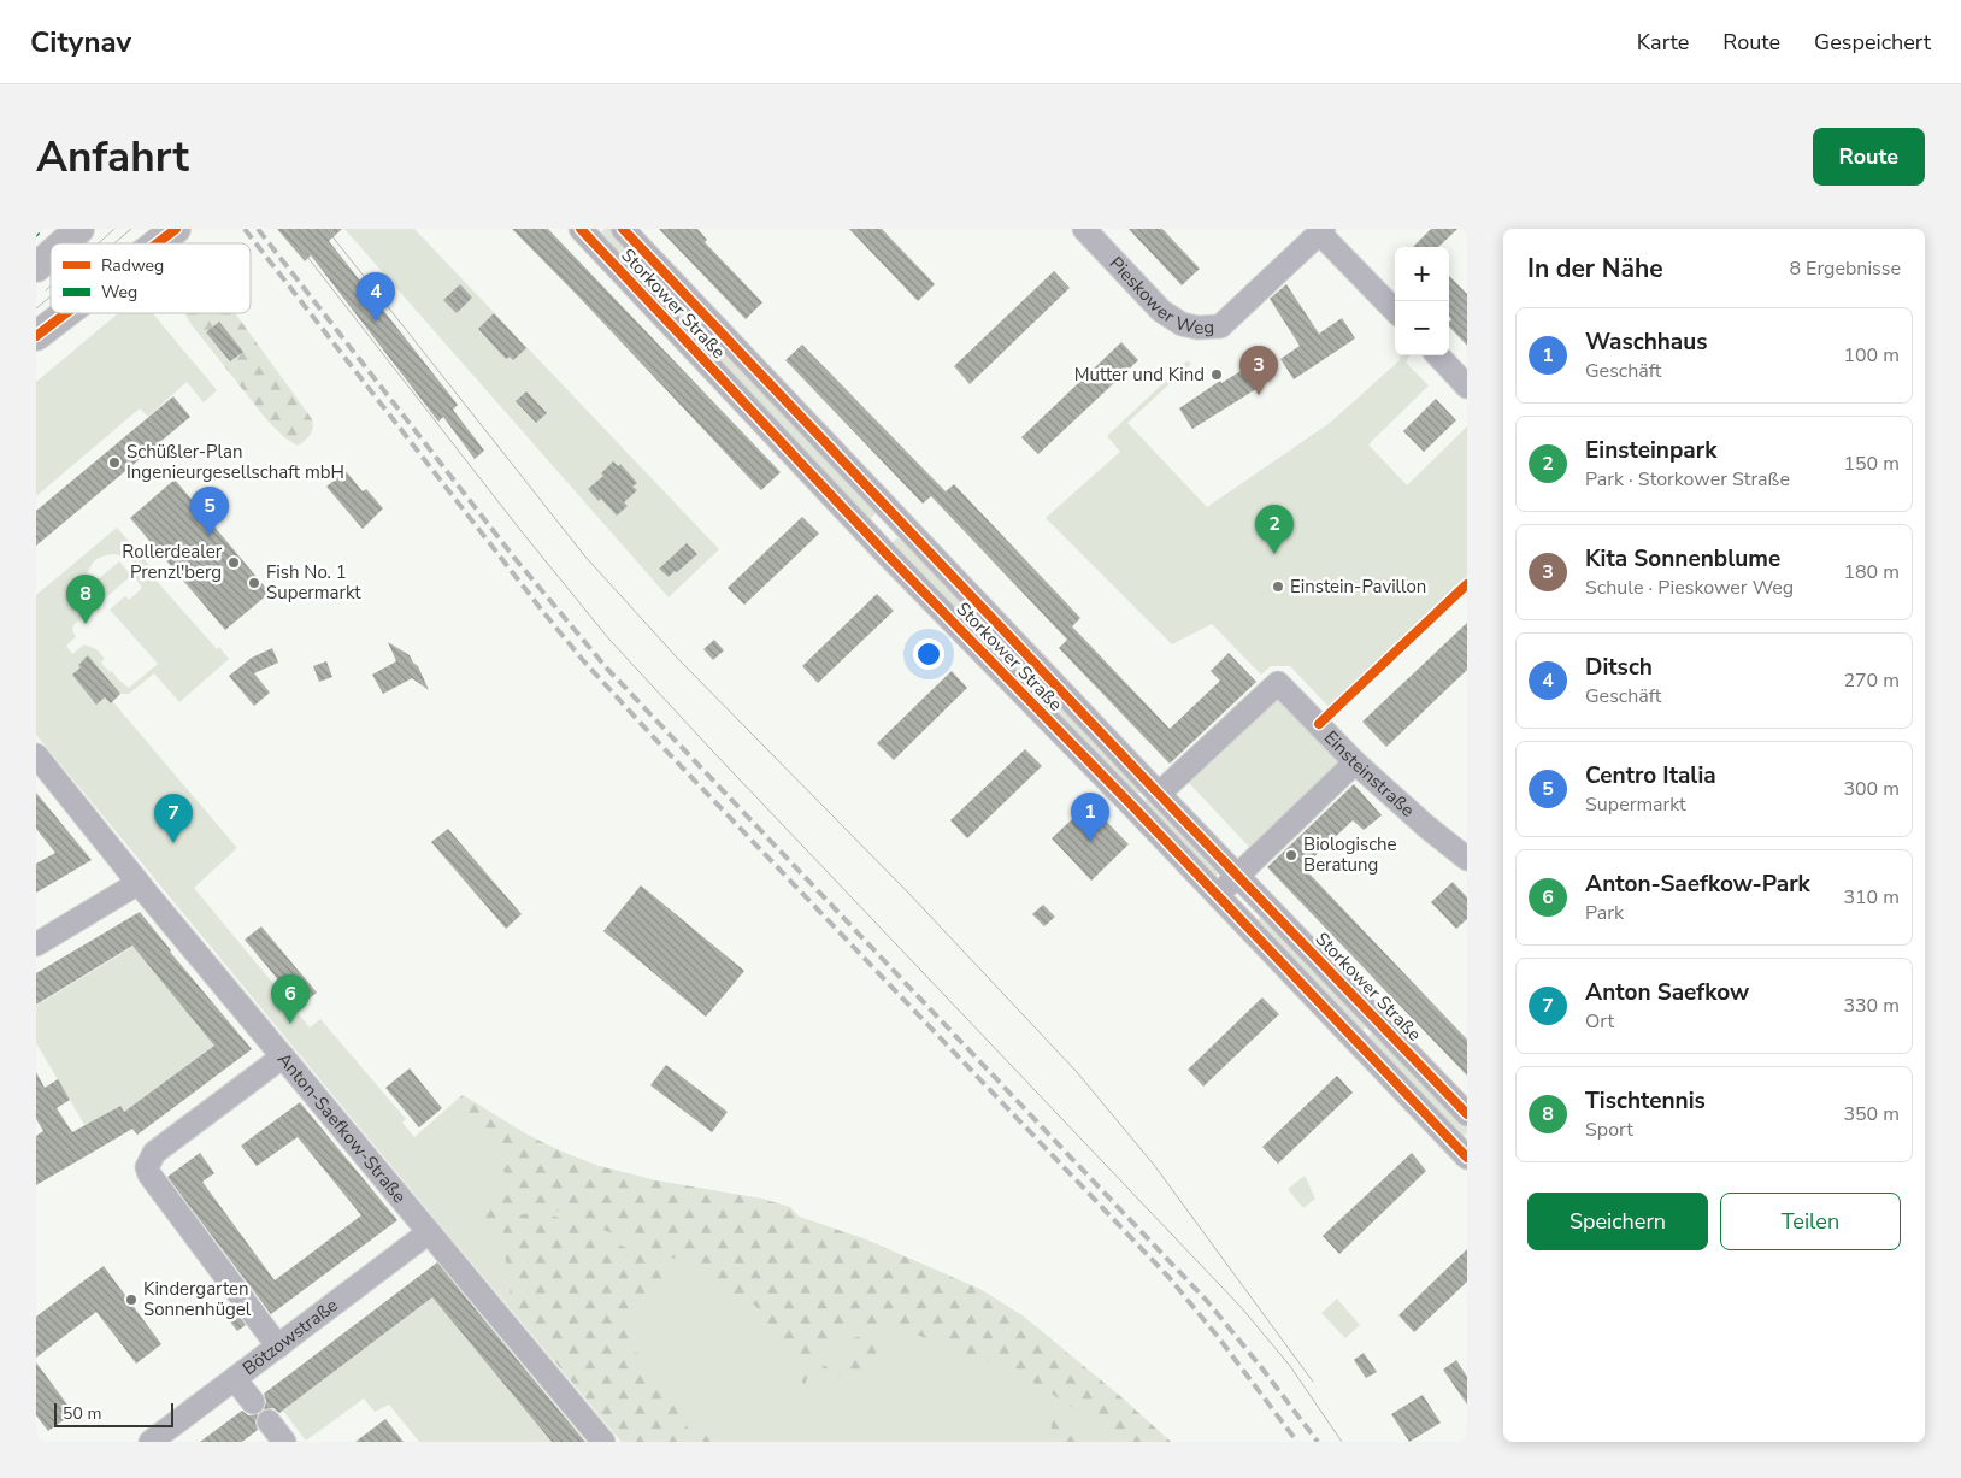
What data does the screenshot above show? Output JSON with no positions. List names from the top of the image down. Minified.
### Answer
{"streets":{"street":["Pieskower Weg","Storkower Straße","Einsteinstraße","Anton-Saefkow-Straße","Bötzowstraße"]},"crossings":[["Storkower Straße","Einsteinstraße"],["Anton-Saefkow-Straße","Bötzowstraße"]],"places":["Mutter und Kind","Schüßler-Plan Ingenieurgesellschaft mbH","Rollerdealer Prenzl'berg","Fish No. 1 Supermarkt","Einstein-Pavillon","Biologische Beratung","Kindergarten Sonnenhügel"],"legend":["Radweg","Weg"],"scale_bar":"50 m","page":{"header":"Citynav","nav":["Karte","Route","Gespeichert"],"buttons":["Route",["Speichern","Teilen"]],"title":"Anfahrt","heading":["In der Nähe","8 Ergebnisse"],"map_buttons":["+","−"],"pins":["4","3","5","2","8","1","7","6"],"list":[{"mark":"1","name":"Waschhaus","note":"Geschäft","value":"100 m"},{"mark":"2","name":"Einsteinpark","note":"Park · Storkower Straße","value":"150 m"},{"mark":"3","name":"Kita Sonnenblume","note":"Schule · Pieskower Weg","value":"180 m"},{"mark":"4","name":"Ditsch","note":"Geschäft","value":"270 m"},{"mark":"5","name":"Centro Italia","note":"Supermarkt","value":"300 m"},{"mark":"6","name":"Anton-Saefkow-Park","note":"Park","value":"310 m"},{"mark":"7","name":"Anton Saefkow","note":"Ort","value":"330 m"},{"mark":"8","name":"Tischtennis","note":"Sport","value":"350 m"}],"scale":"50 m"}}
